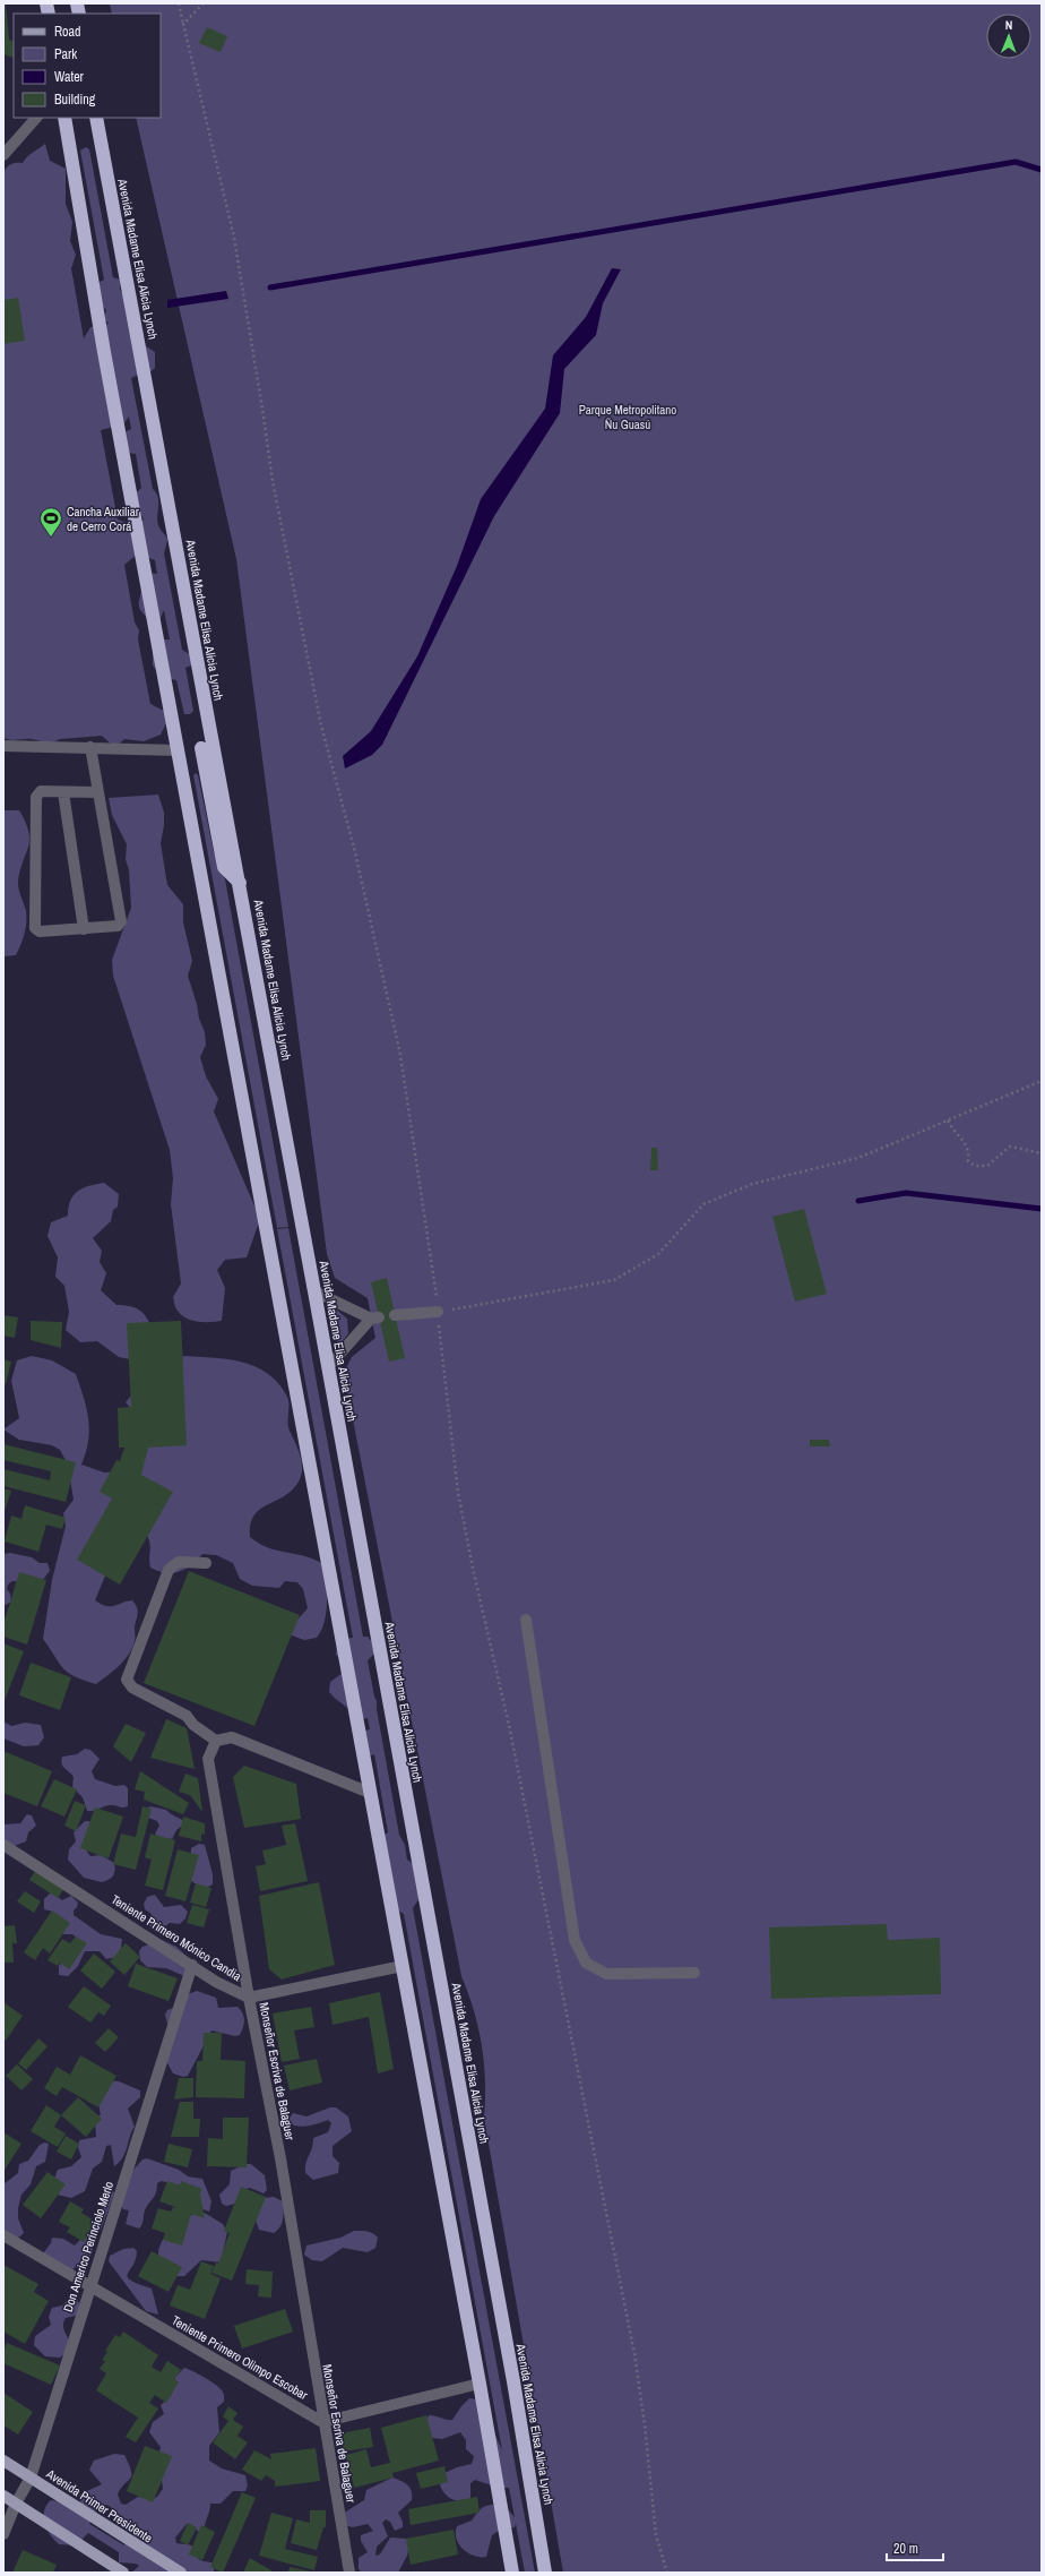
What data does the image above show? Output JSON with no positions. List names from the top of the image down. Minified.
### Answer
{"streets":{"highway":["Avenida Madame Elisa Alicia Lynch"],"main road":["Avenida Primer Presidente"],"street":["Teniente Primero Mónico Candia","Monseñor Escriva de Balaguer","Don Americo Perinciolo Merlo","Teniente Primero Olimpo Escobar"]},"crossings":[["Teniente Primero Mónico Candia","Monseñor Escriva de Balaguer"],["Teniente Primero Mónico Candia","Don Americo Perinciolo Merlo"],["Monseñor Escriva de Balaguer","Teniente Primero Olimpo Escobar"],["Don Americo Perinciolo Merlo","Teniente Primero Olimpo Escobar"],["Don Americo Perinciolo Merlo","Avenida Primer Presidente"]],"parks":["Parque Metropolitano Ñu Guasú"],"places":{"sports":["Cancha Auxiliar de Cerro Corá"]},"legend":["Road","Park","Water","Building"],"scale_bar":"20 m","north":"top"}
